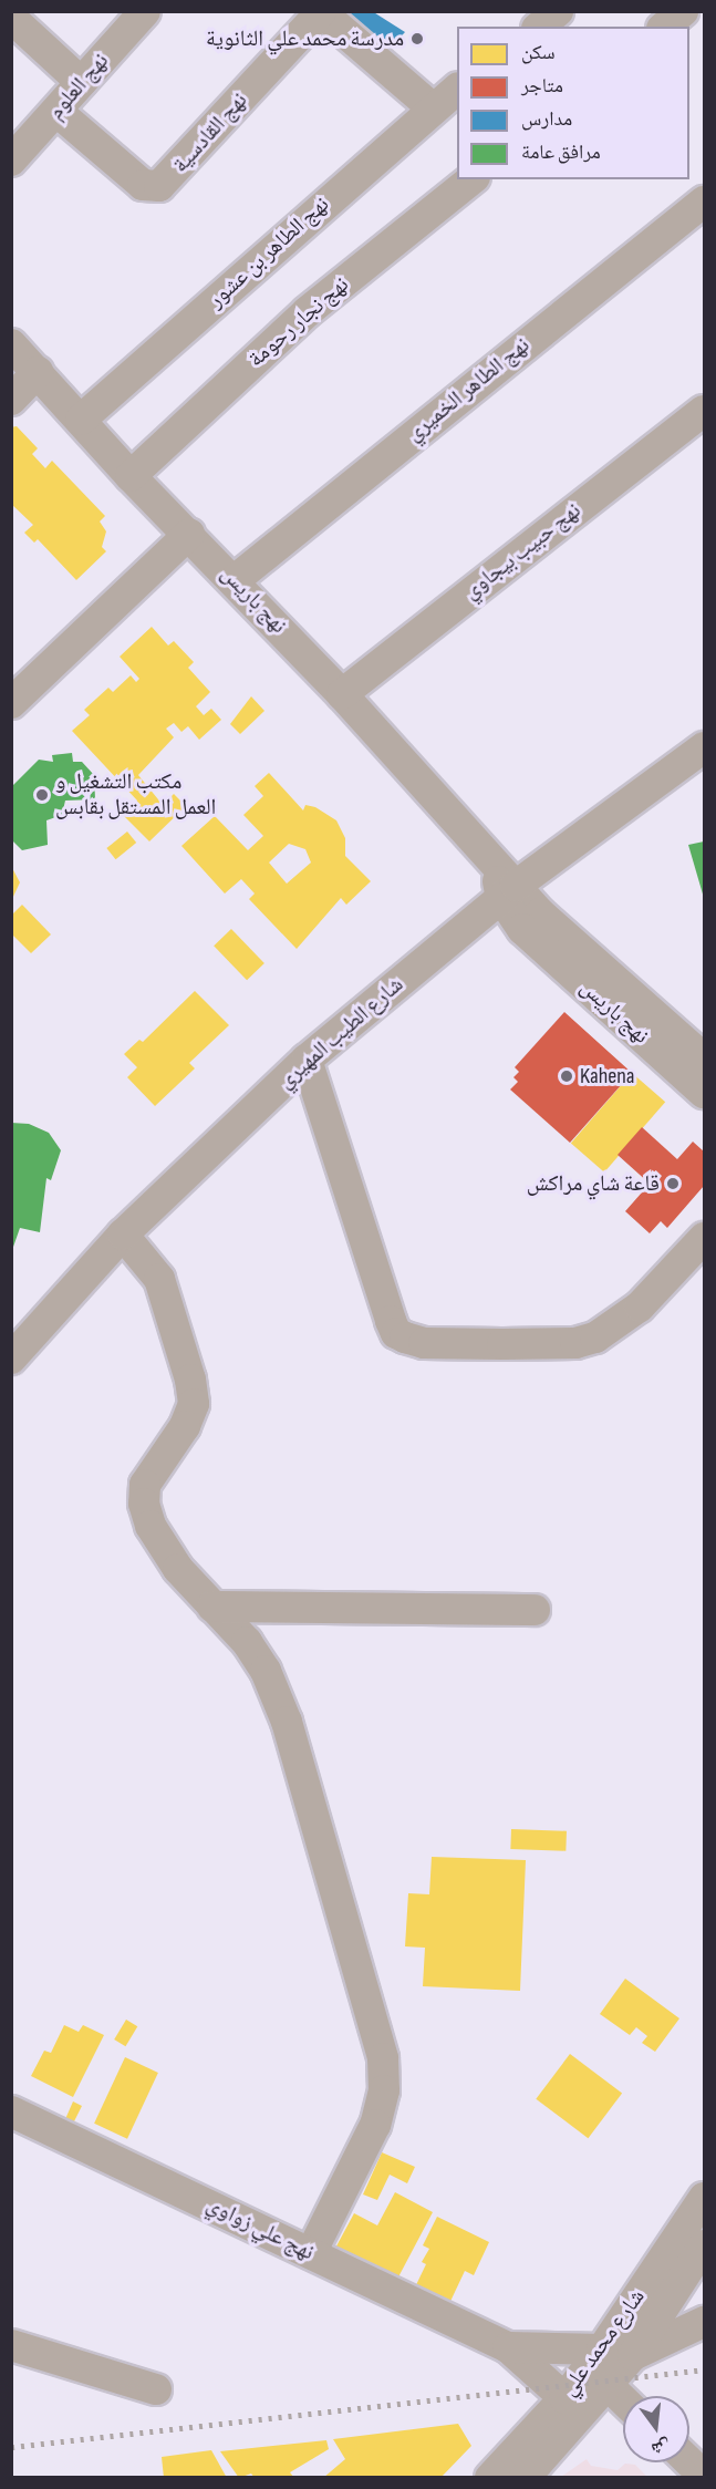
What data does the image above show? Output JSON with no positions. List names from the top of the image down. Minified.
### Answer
{"streets":{"street":["نهج العلوم","نهج القادسية","نهج الطاهر بن عشور","نهج نجار رحومة","نهج الطاهر الخميري","نهج حبيب بيجاوي","نهج باريس","شارع الطيب المهيري","نهج علي زواوي","شارع محمد علي"]},"crossings":[["نهج العلوم","نهج القادسية"],["نهج الطاهر بن عشور","نهج باريس"],["نهج نجار رحومة","نهج باريس"],["نهج الطاهر الخميري","نهج باريس"],["نهج حبيب بيجاوي","نهج باريس"],["نهج باريس","شارع الطيب المهيري"],["نهج علي زواوي","شارع محمد علي"]],"places":["مدرسة محمد علي الثانوية","مكتب التشغيل و العمل المستقل بقابس","Kahena","قاعة شاي مراكش"],"legend":["سكن","متاجر","مدارس","مرافق عامة"],"north":"bottom"}
